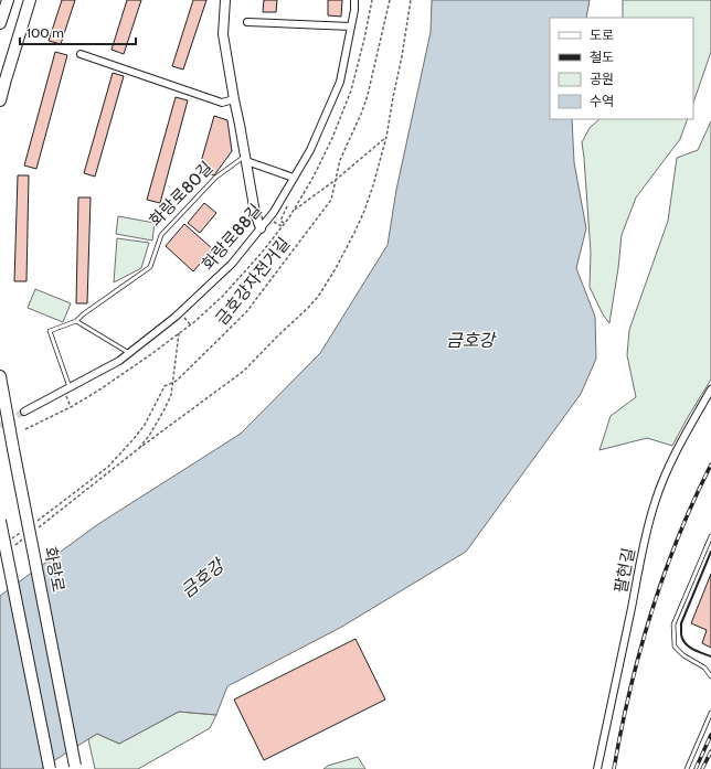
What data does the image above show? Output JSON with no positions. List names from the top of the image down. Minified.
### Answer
{"streets":{"main road":["화랑로"],"street":["화랑로88길","팔현길"],"lane":["화랑로80길"],"path":["금호강자전거길"]},"crossings":[["화랑로80길","화랑로88길"]],"water":["금호강"],"legend":["도로","철도","공원","수역"],"scale_bar":"100 m"}
